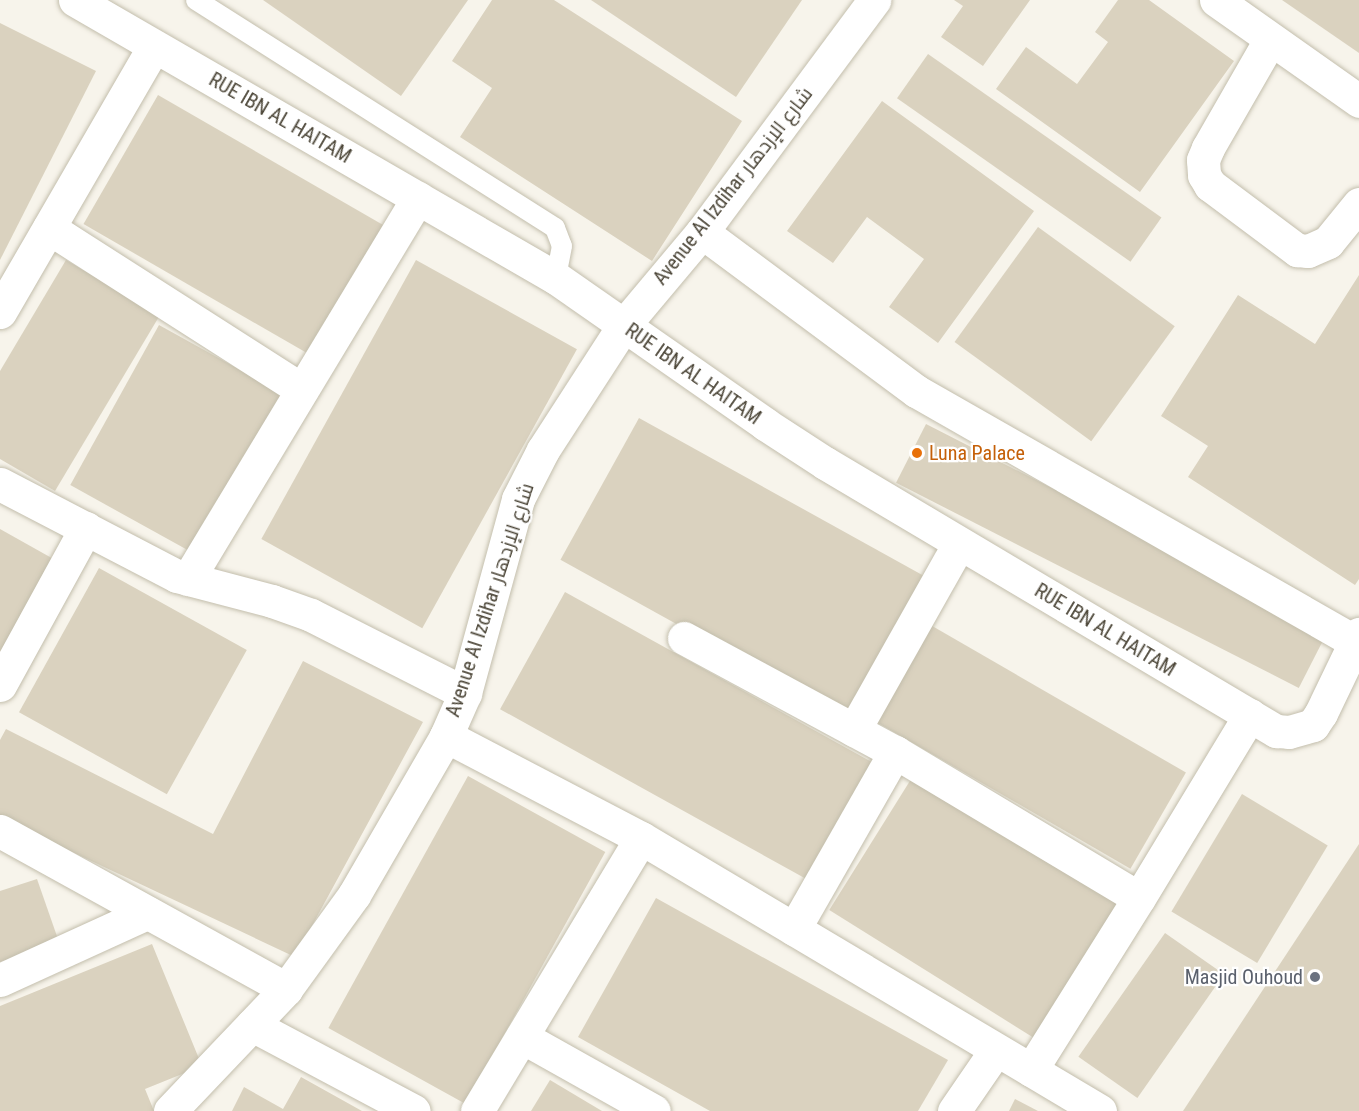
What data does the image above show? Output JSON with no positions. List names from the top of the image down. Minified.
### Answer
{"streets":{"street":["RUE IBN AL HAITAM","Avenue Al Izdihar شارع الإزدهار"]},"crossings":[["RUE IBN AL HAITAM","Avenue Al Izdihar شارع الإزدهار"]],"places":["Luna Palace","Masjid Ouhoud"]}
